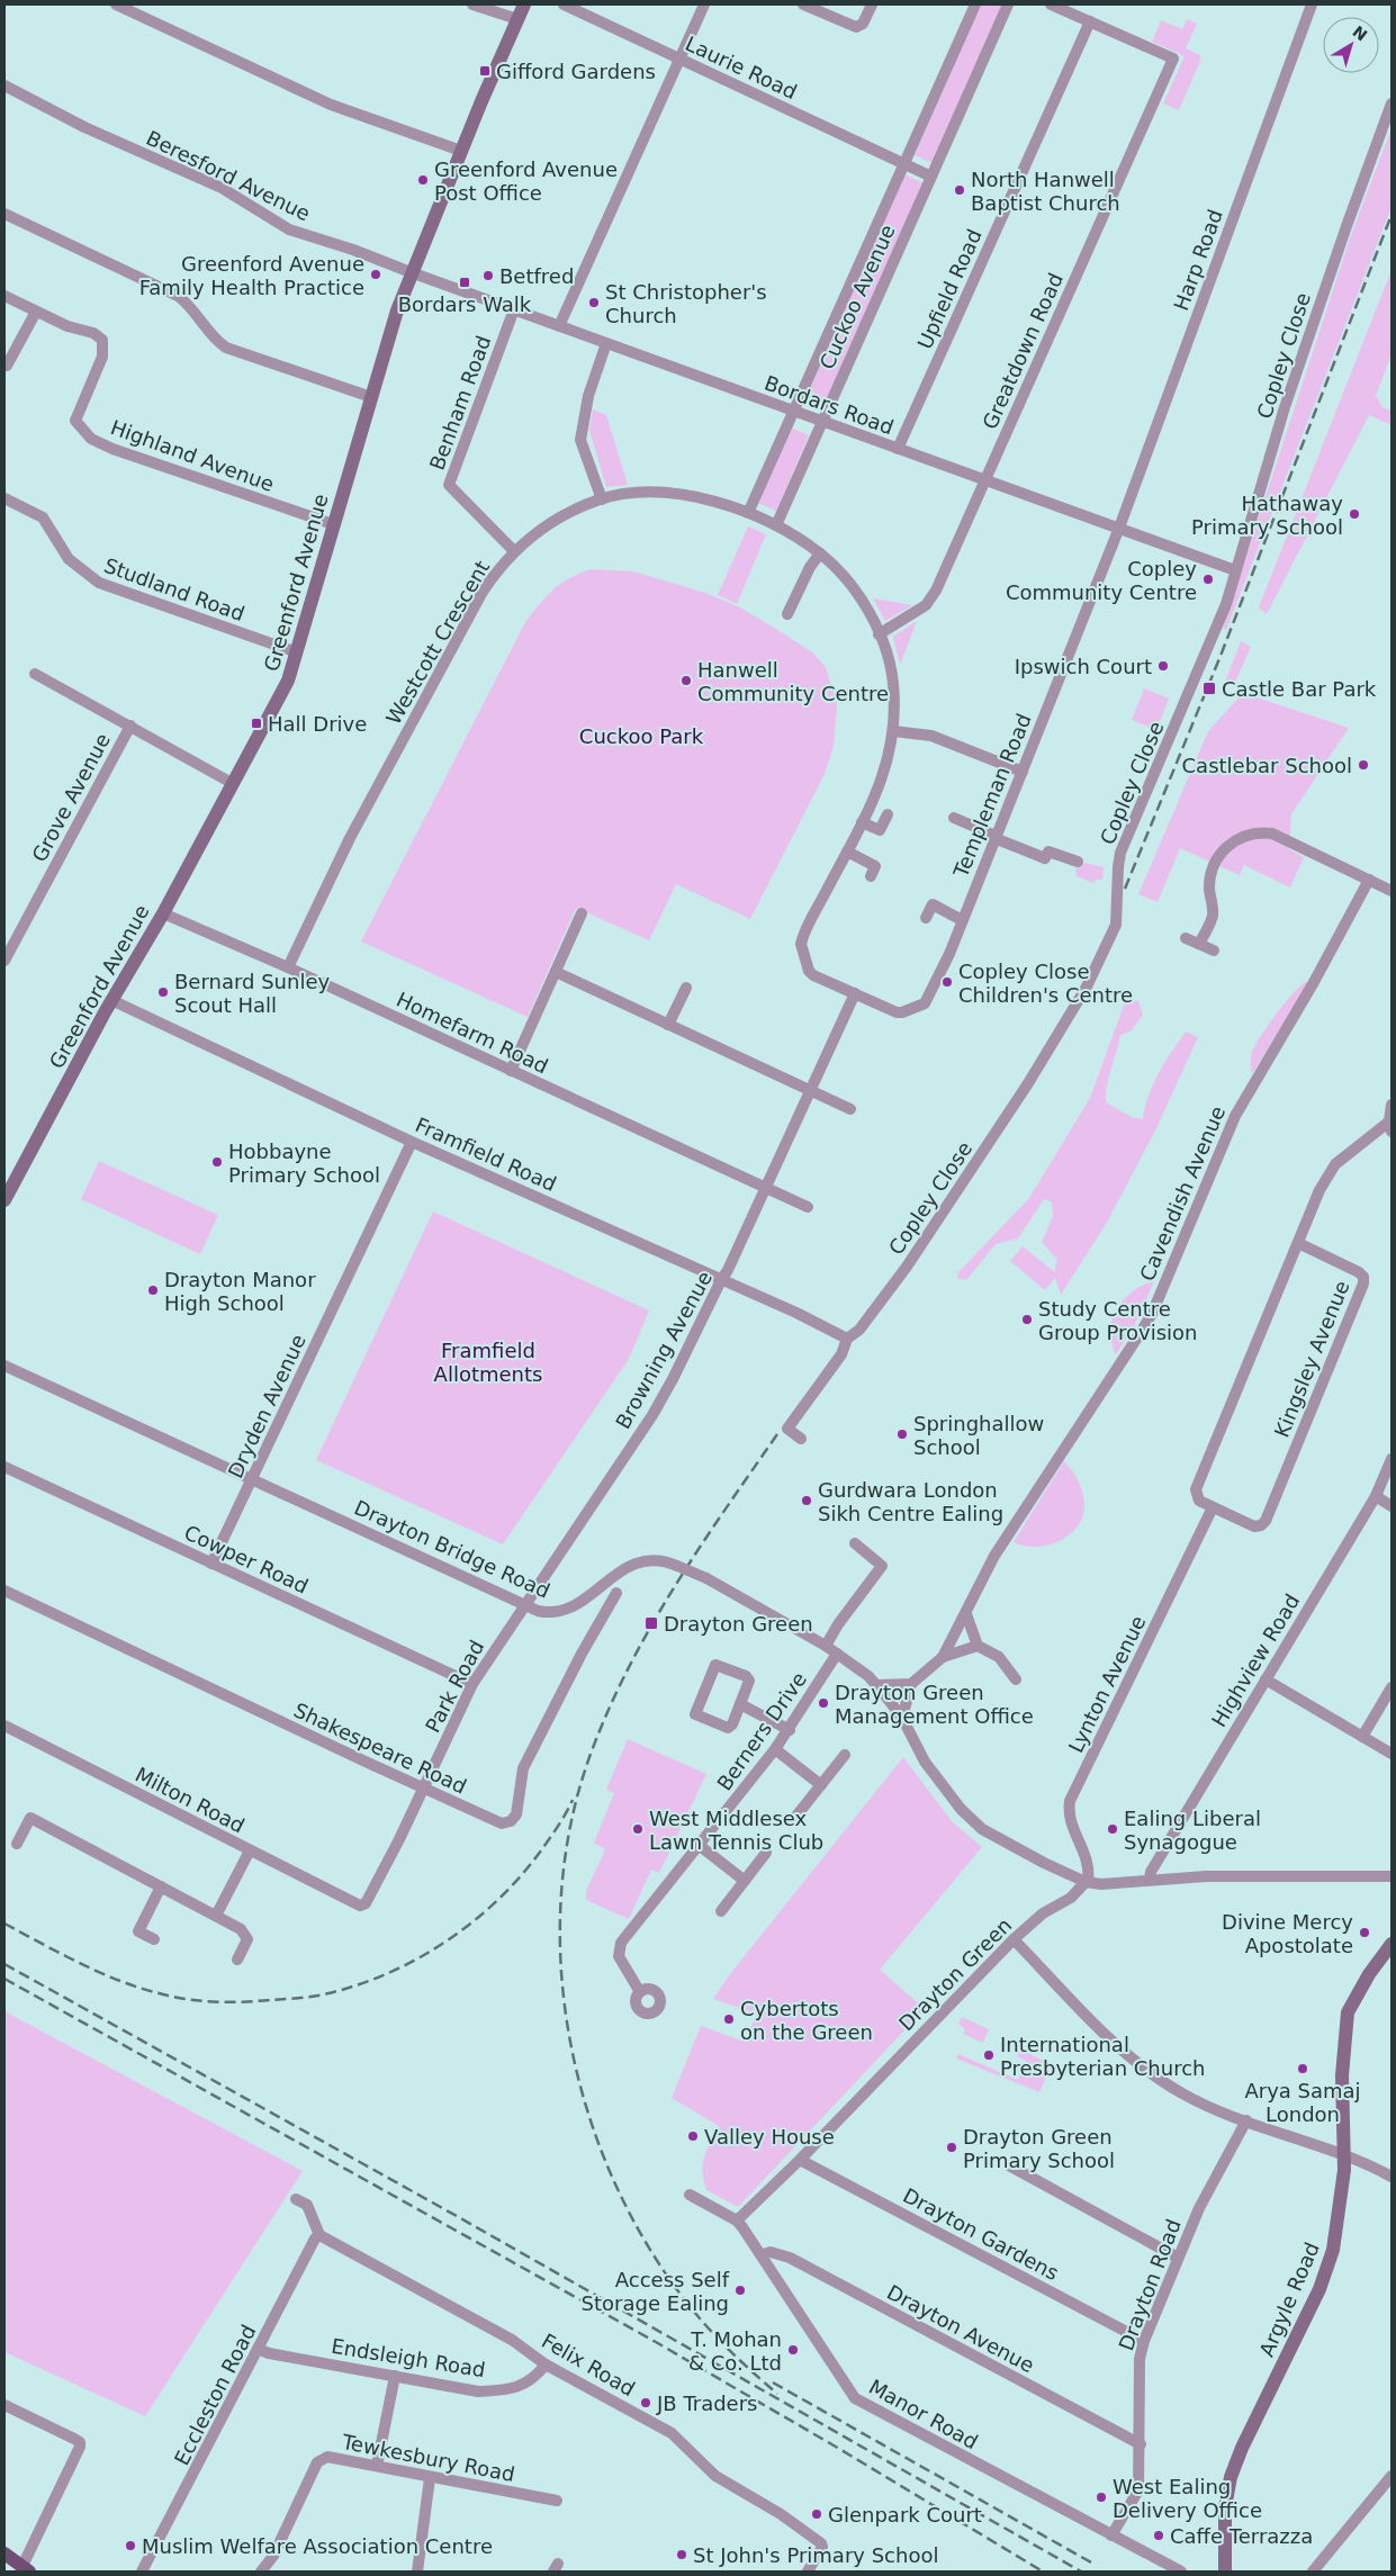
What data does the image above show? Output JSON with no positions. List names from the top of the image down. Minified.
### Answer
{"streets":{"street":["Laurie Road","Beresford Avenue","Harp Road","Upfield Road","Cuckoo Avenue","Greatdown Road","Copley Close","Benham Road","Bordars Road","Highland Avenue","Greenford Avenue","Studland Road","Westcott Crescent","Templeman Road","Grove Avenue","Homefarm Road","Framfield Road","Cavendish Avenue","Browning Avenue","Kingsley Avenue","Dryden Avenue","Drayton Bridge Road","Cowper Road","Highview Road","Lynton Avenue","Park Road","Berners Drive","Shakespeare Road","Milton Road","Drayton Green","Drayton Gardens","Drayton Road","Argyle Road","Drayton Avenue","Endsleigh Road","Felix Road","Eccleston Road","Manor Road","Tewkesbury Road"]},"crossings":[["Laurie Road","Cuckoo Avenue"],["Beresford Avenue","Bordars Road"],["Beresford Avenue","Greenford Avenue"],["Harp Road","Bordars Road"],["Harp Road","Templeman Road"],["Upfield Road","Greatdown Road"],["Upfield Road","Bordars Road"],["Cuckoo Avenue","Bordars Road"],["Cuckoo Avenue","Westcott Crescent"],["Greatdown Road","Bordars Road"],["Greatdown Road","Westcott Crescent"],["Copley Close","Bordars Road"],["Copley Close","Framfield Road"],["Benham Road","Bordars Road"],["Benham Road","Westcott Crescent"],["Bordars Road","Greenford Avenue"],["Bordars Road","Templeman Road"],["Highland Avenue","Greenford Avenue"],["Greenford Avenue","Studland Road"],["Greenford Avenue","Grove Avenue"],["Greenford Avenue","Homefarm Road"],["Greenford Avenue","Framfield Road"],["Westcott Crescent","Templeman Road"],["Westcott Crescent","Homefarm Road"],["Westcott Crescent","Browning Avenue"],["Templeman Road","Browning Avenue"],["Homefarm Road","Browning Avenue"],["Framfield Road","Browning Avenue"],["Framfield Road","Dryden Avenue"],["Browning Avenue","Drayton Bridge Road"],["Browning Avenue","Park Road"],["Kingsley Avenue","Lynton Avenue"],["Dryden Avenue","Drayton Bridge Road"],["Dryden Avenue","Cowper Road"],["Drayton Bridge Road","Lynton Avenue"],["Drayton Bridge Road","Park Road"],["Drayton Bridge Road","Berners Drive"],["Drayton Bridge Road","Drayton Green"],["Cowper Road","Park Road"],["Lynton Avenue","Drayton Green"],["Park Road","Shakespeare Road"],["Park Road","Milton Road"],["Drayton Green","Drayton Gardens"],["Drayton Green","Manor Road"],["Drayton Gardens","Drayton Road"],["Drayton Road","Drayton Avenue"],["Drayton Road","Manor Road"],["Drayton Avenue","Manor Road"],["Endsleigh Road","Felix Road"],["Endsleigh Road","Eccleston Road"],["Felix Road","Eccleston Road"]],"parks":["Cuckoo Park","Framfield Allotments"],"places":{"transit":["Gifford Gardens","Bordars Walk","Castle Bar Park","Hall Drive","Drayton Green"],"other":["Greenford Avenue Post Office","North Hanwell Baptist Church","Greenford Avenue Family Health Practice","Betfred","St Christopher's Church","Hathaway Primary School","Copley Community Centre","Ipswich Court","Hanwell Community Centre","Castlebar School","Copley Close Children's Centre","Bernard Sunley Scout Hall","Hobbayne Primary School","Drayton Manor High School","Study Centre Group Provision","Springhallow School","Gurdwara London Sikh Centre Ealing","Drayton Green Management Office","West Middlesex Lawn Tennis Club","Ealing Liberal Synagogue","Divine Mercy Apostolate","Cybertots on the Green","International Presbyterian Church","Arya Samaj London","Valley House","Drayton Green Primary School","Access Self Storage Ealing","T. Mohan & Co. Ltd","JB Traders","West Ealing Delivery Office","Glenpark Court","Caffe Terrazza","Muslim Welfare Association Centre","St John's Primary School"]},"north":"top right"}
